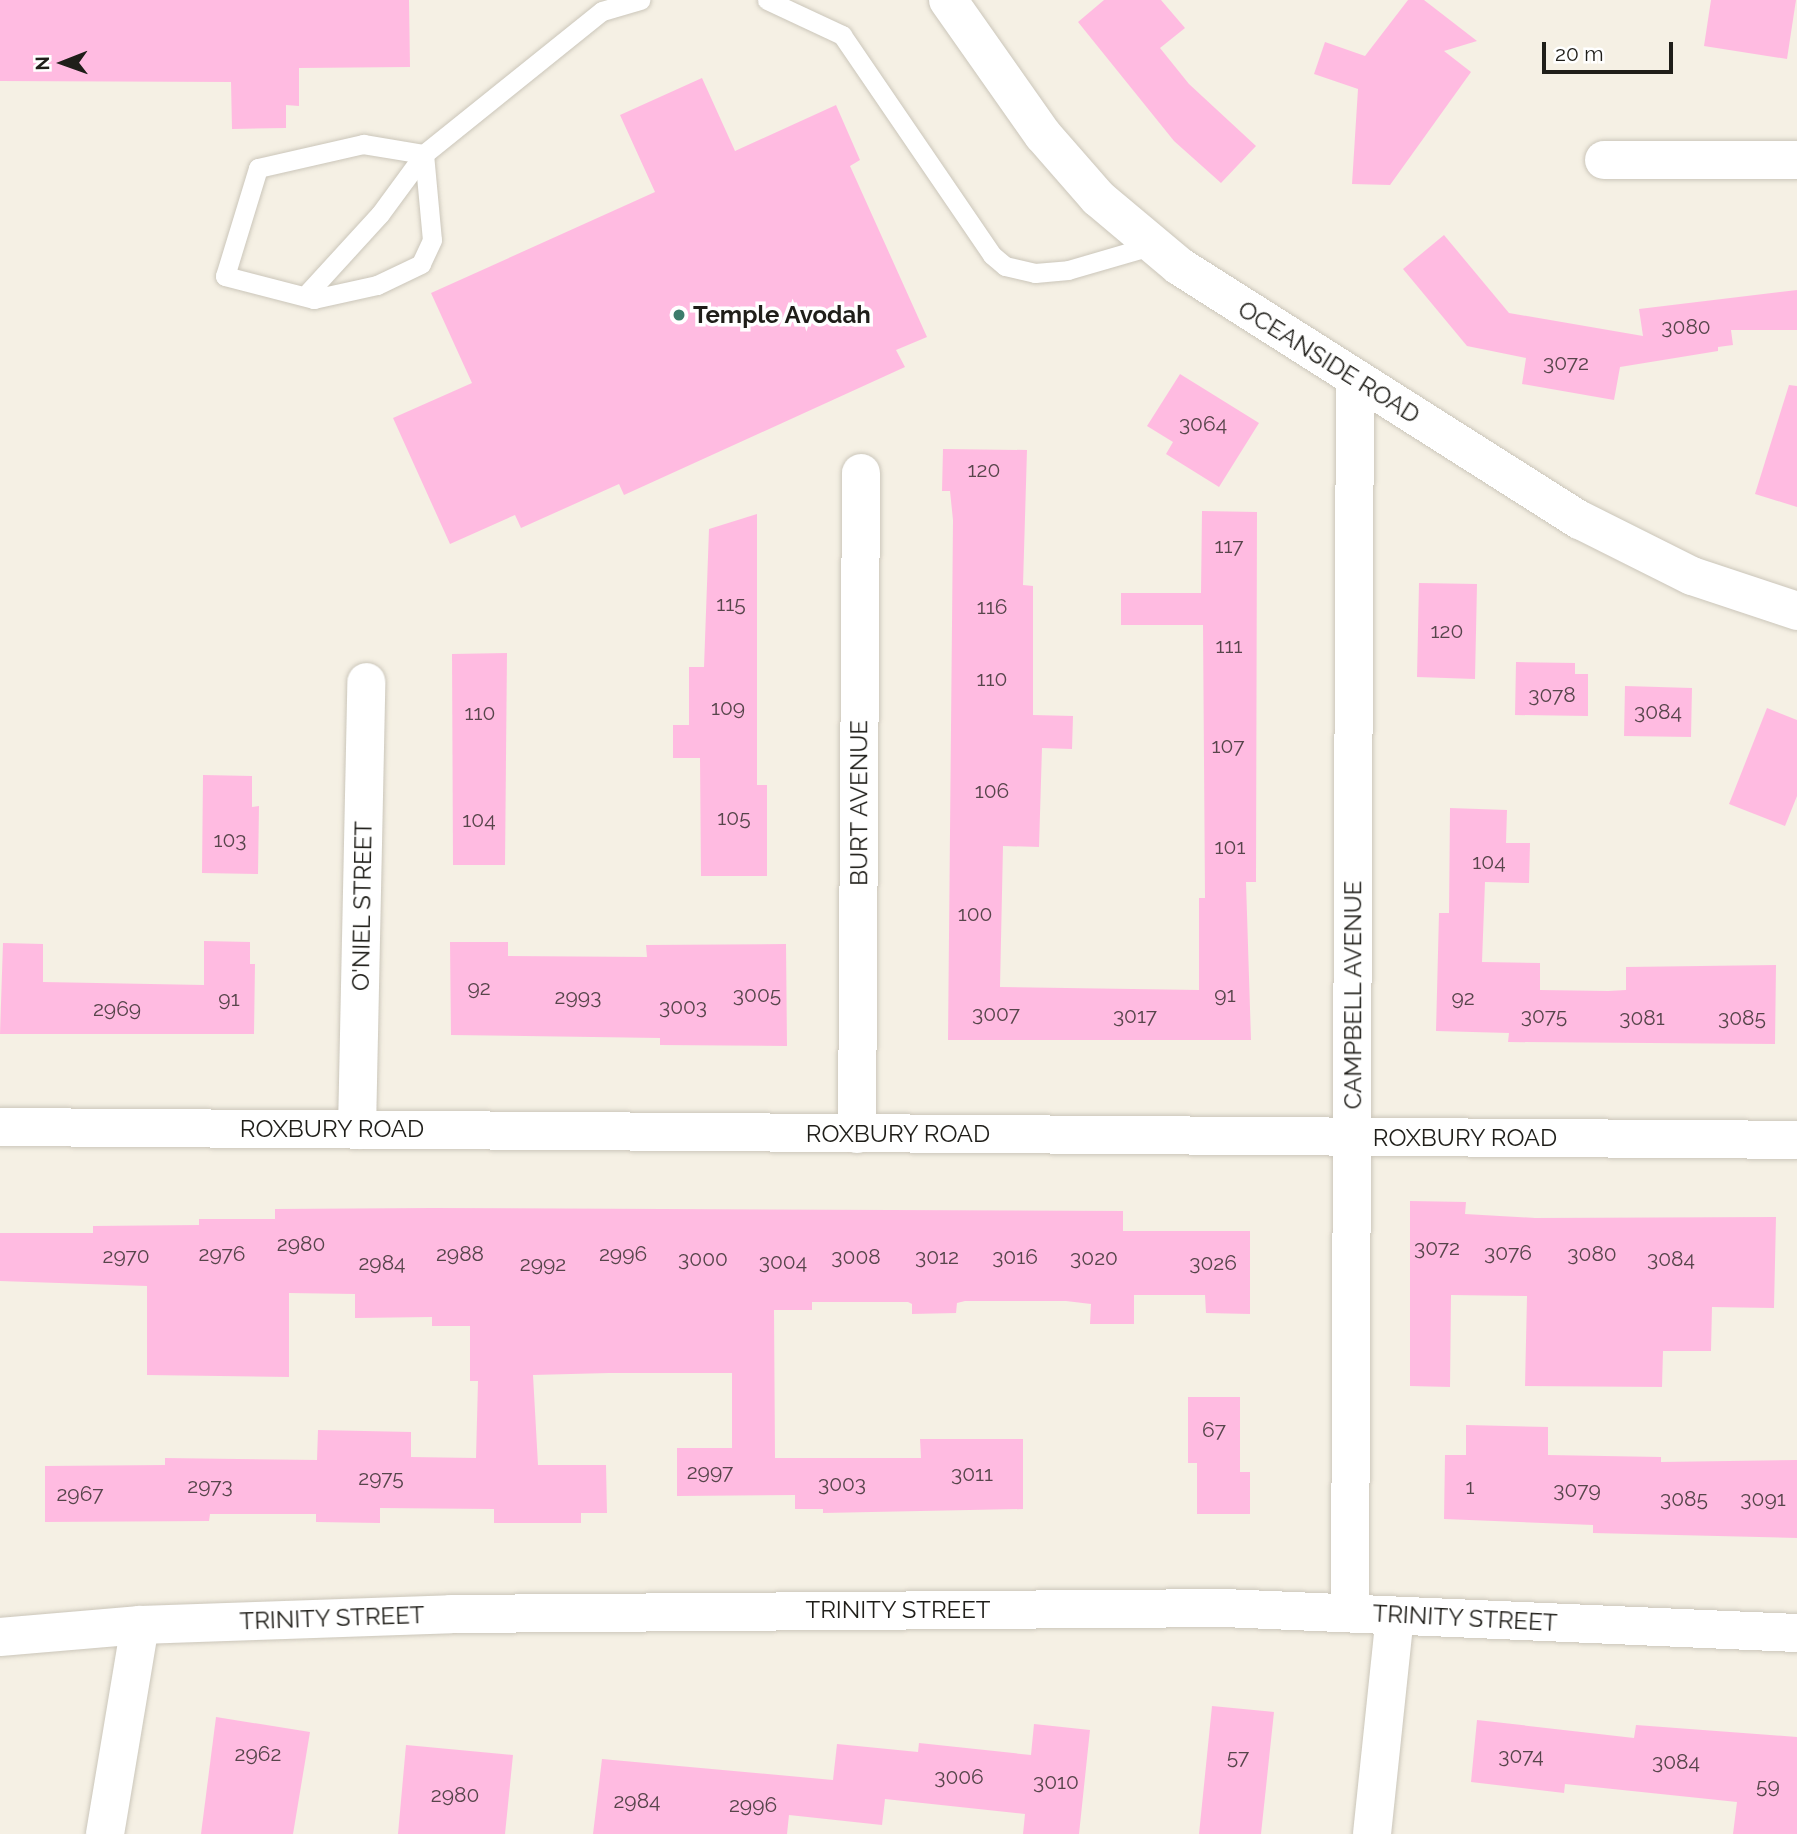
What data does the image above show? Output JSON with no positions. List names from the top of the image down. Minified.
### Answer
{"streets":{"street":["OCEANSIDE ROAD","BURT AVENUE","O'NIEL STREET","CAMPBELL AVENUE","ROXBURY ROAD","TRINITY STREET"]},"crossings":[["OCEANSIDE ROAD","CAMPBELL AVENUE"],["BURT AVENUE","ROXBURY ROAD"],["O'NIEL STREET","ROXBURY ROAD"],["CAMPBELL AVENUE","ROXBURY ROAD"],["CAMPBELL AVENUE","TRINITY STREET"]],"places":["Temple Avodah"],"house_numbers":["3080","3072","3064","120","117","115","116","120","111","110","3078","109","3084","110","107","106","105","104","103","101","104","100","92","3005","91","2993","92","91","3003","2969","3007","3017","3075","3081","3085","2980","3072","3076","2976","2988","2996","3080","2970","3008","3012","3016","3020","3000","3084","3004","2984","3026","2992","67","2997","3011","2975","3003","2973","1","3079","2967","3085","3091","2962","3074","57","3084","3006","3010","59","2980","2984","2996"],"scale_bar":"20 m","north":"left"}
